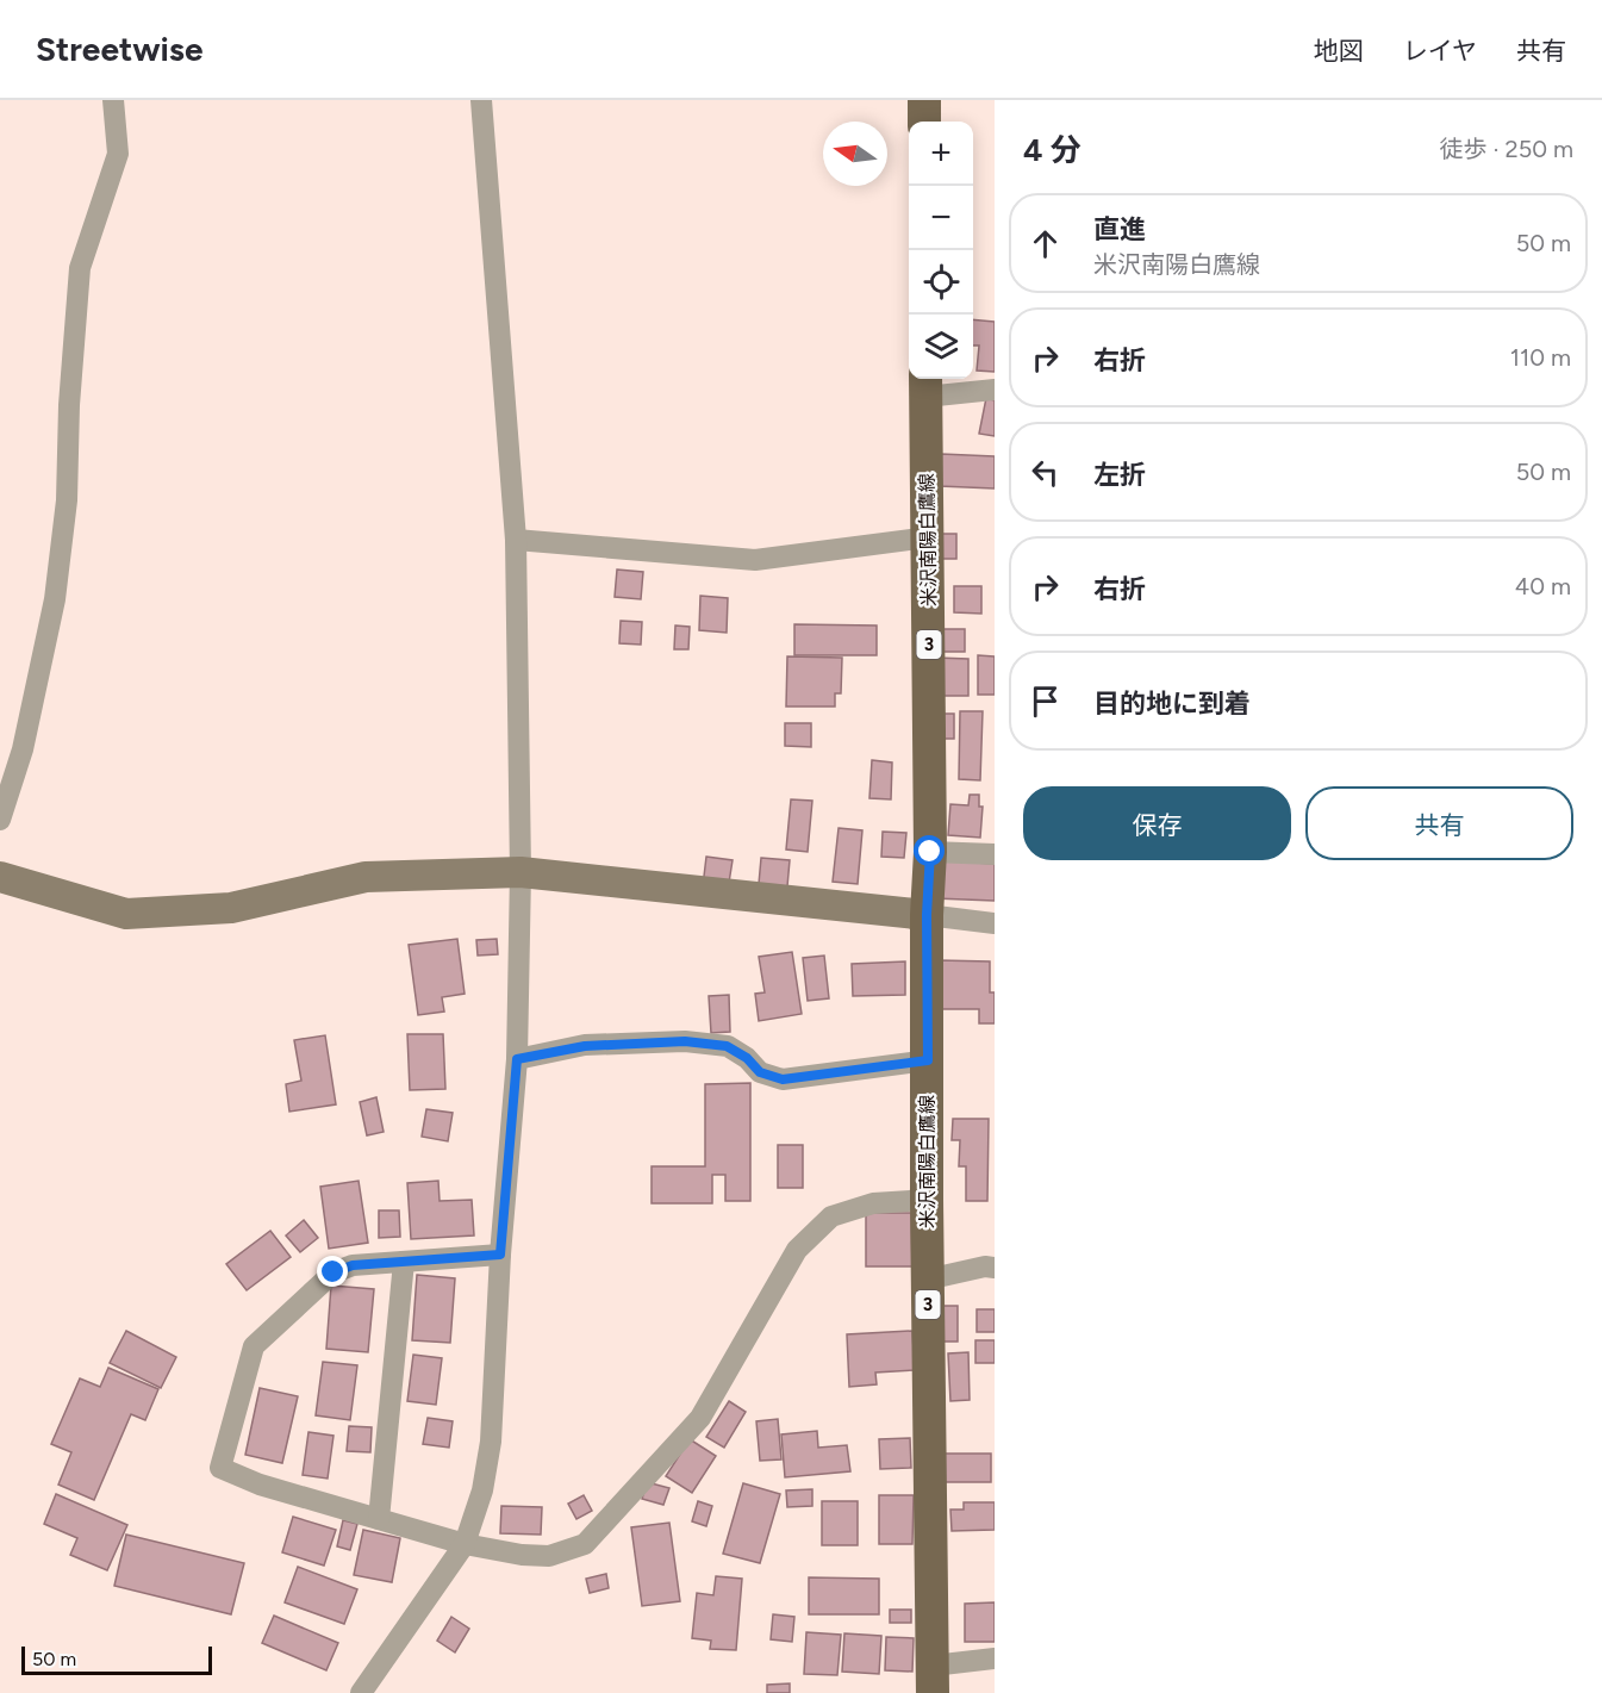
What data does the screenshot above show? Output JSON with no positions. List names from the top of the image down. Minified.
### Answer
{"streets":{"main road":["米沢南陽白鷹線","3"]},"scale_bar":"50 m","north":"left","page":{"header":"Streetwise","nav":["地図","レイヤ","共有"],"heading":["4 分","徒歩 · 250 m"],"map_buttons":["+","−"],"list":[["直進","米沢南陽白鷹線","50 m"],["右折","110 m"],["左折","50 m"],["右折","40 m"],"目的地に到着"],"buttons":["保存","共有"],"scale":"50 m"}}
